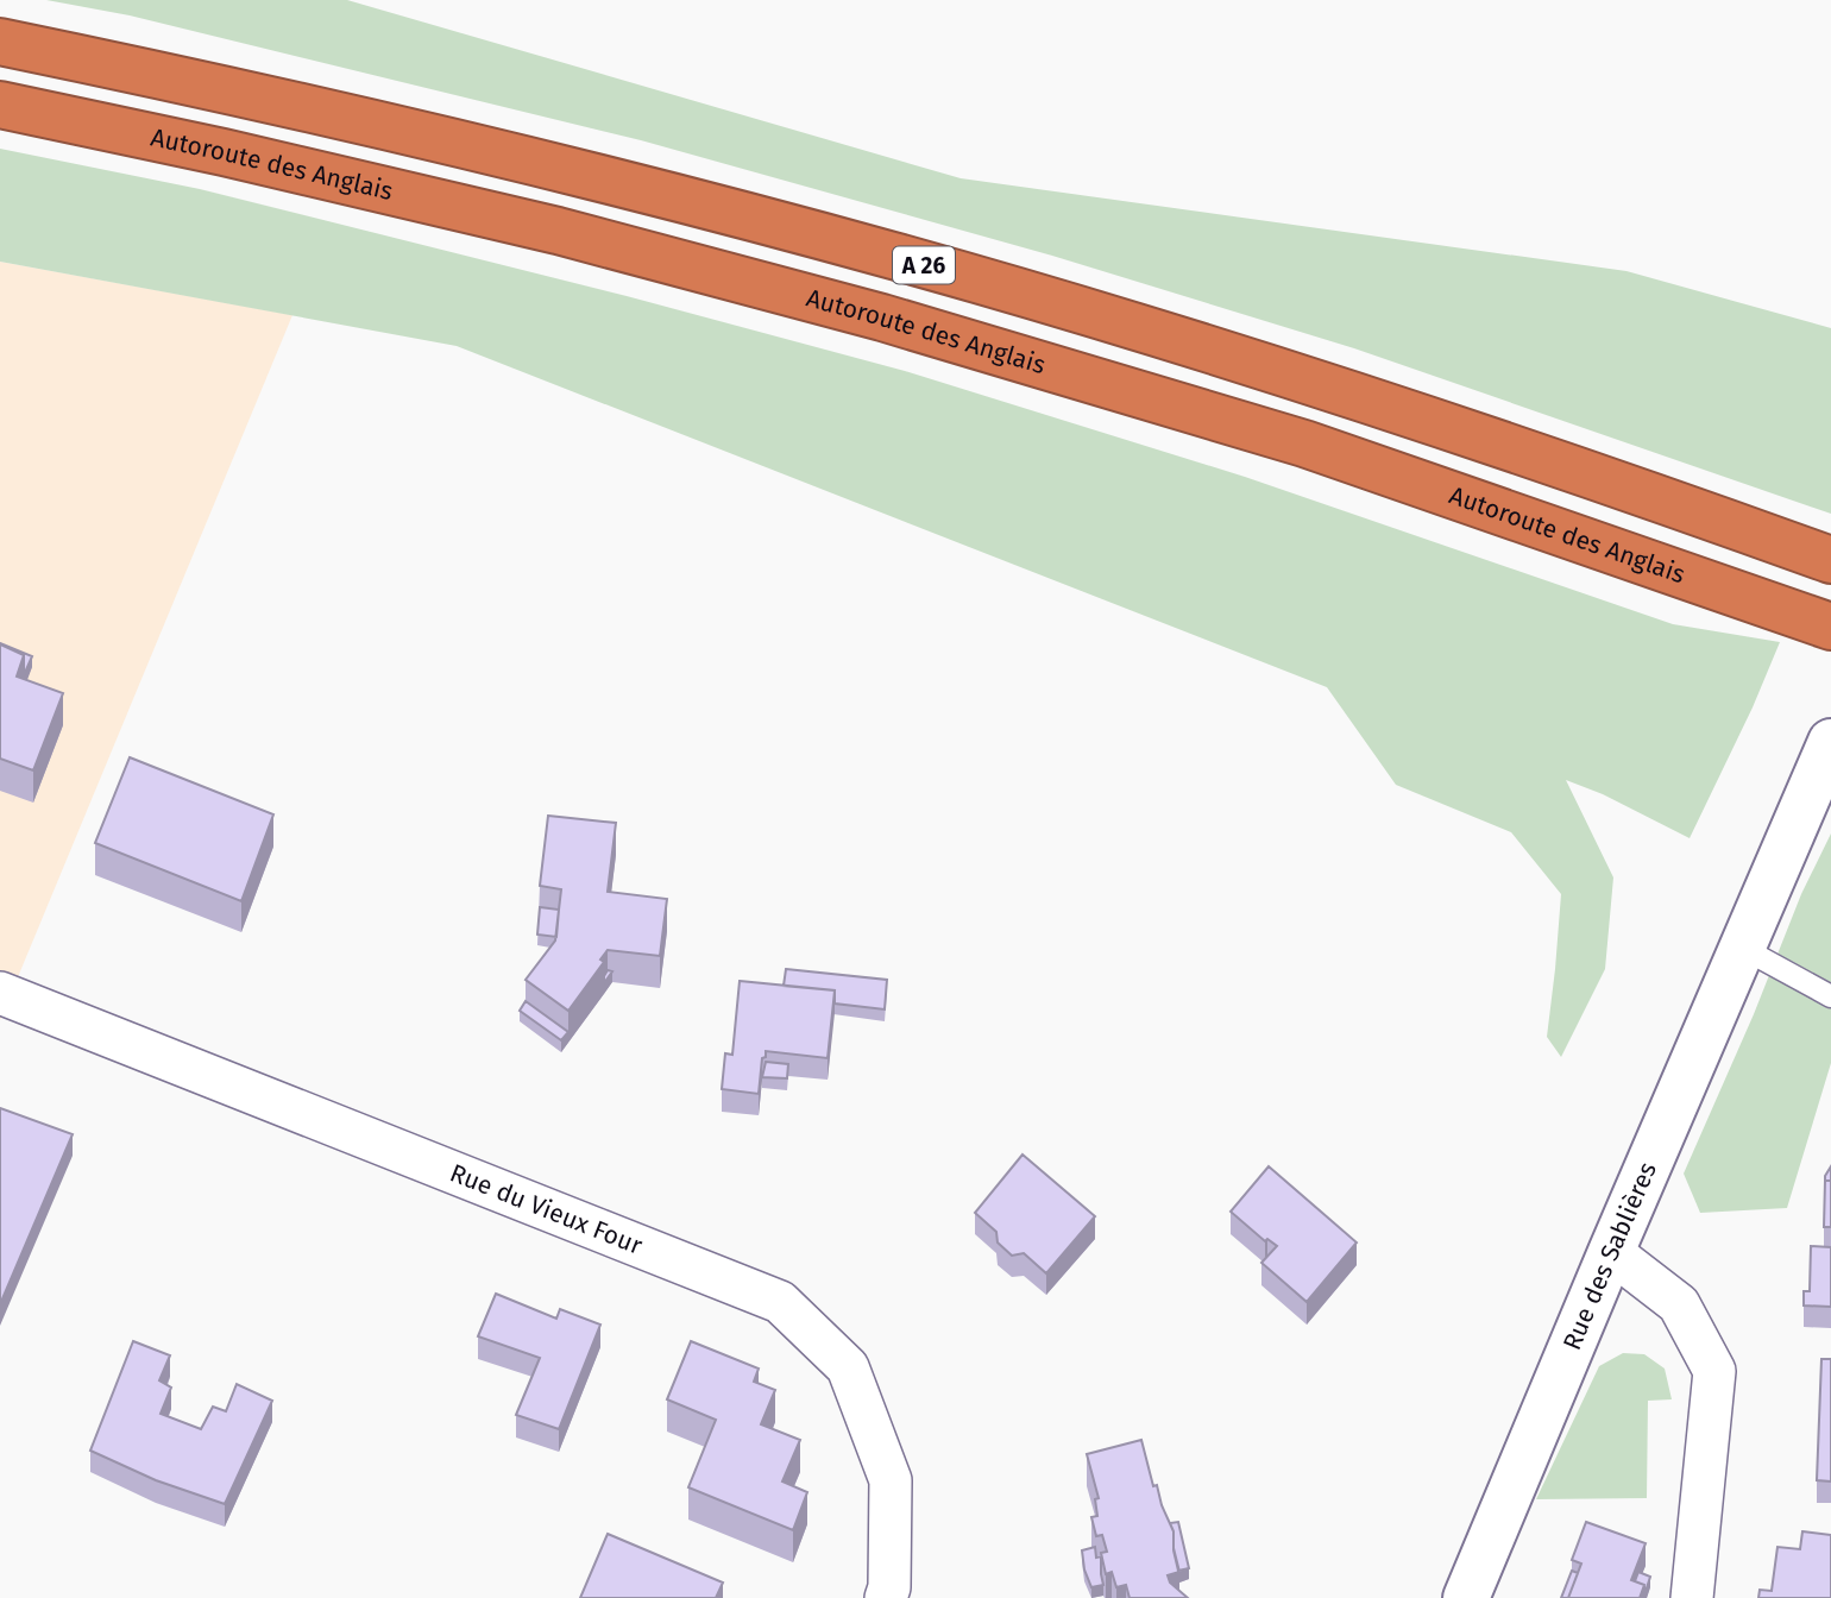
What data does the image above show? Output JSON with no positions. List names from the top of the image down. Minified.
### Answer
{"streets":{"highway":["Autoroute des Anglais","A 26"],"street":["Rue du Vieux Four","Rue des Sablières"]}}
